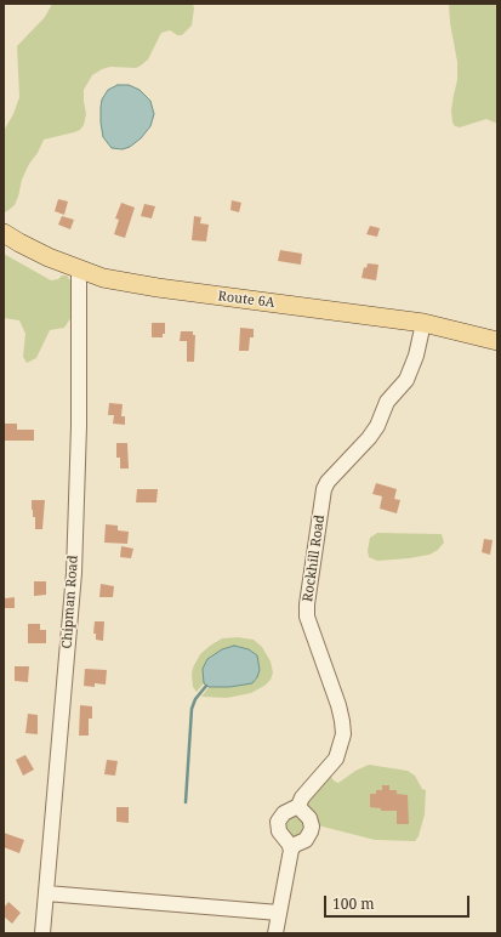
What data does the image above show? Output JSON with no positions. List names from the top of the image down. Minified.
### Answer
{"streets":{"main road":["Route 6A"],"street":["Rockhill Road","Chipman Road"]},"crossings":[["Route 6A","Rockhill Road"],["Route 6A","Chipman Road"]],"scale_bar":"100 m"}
